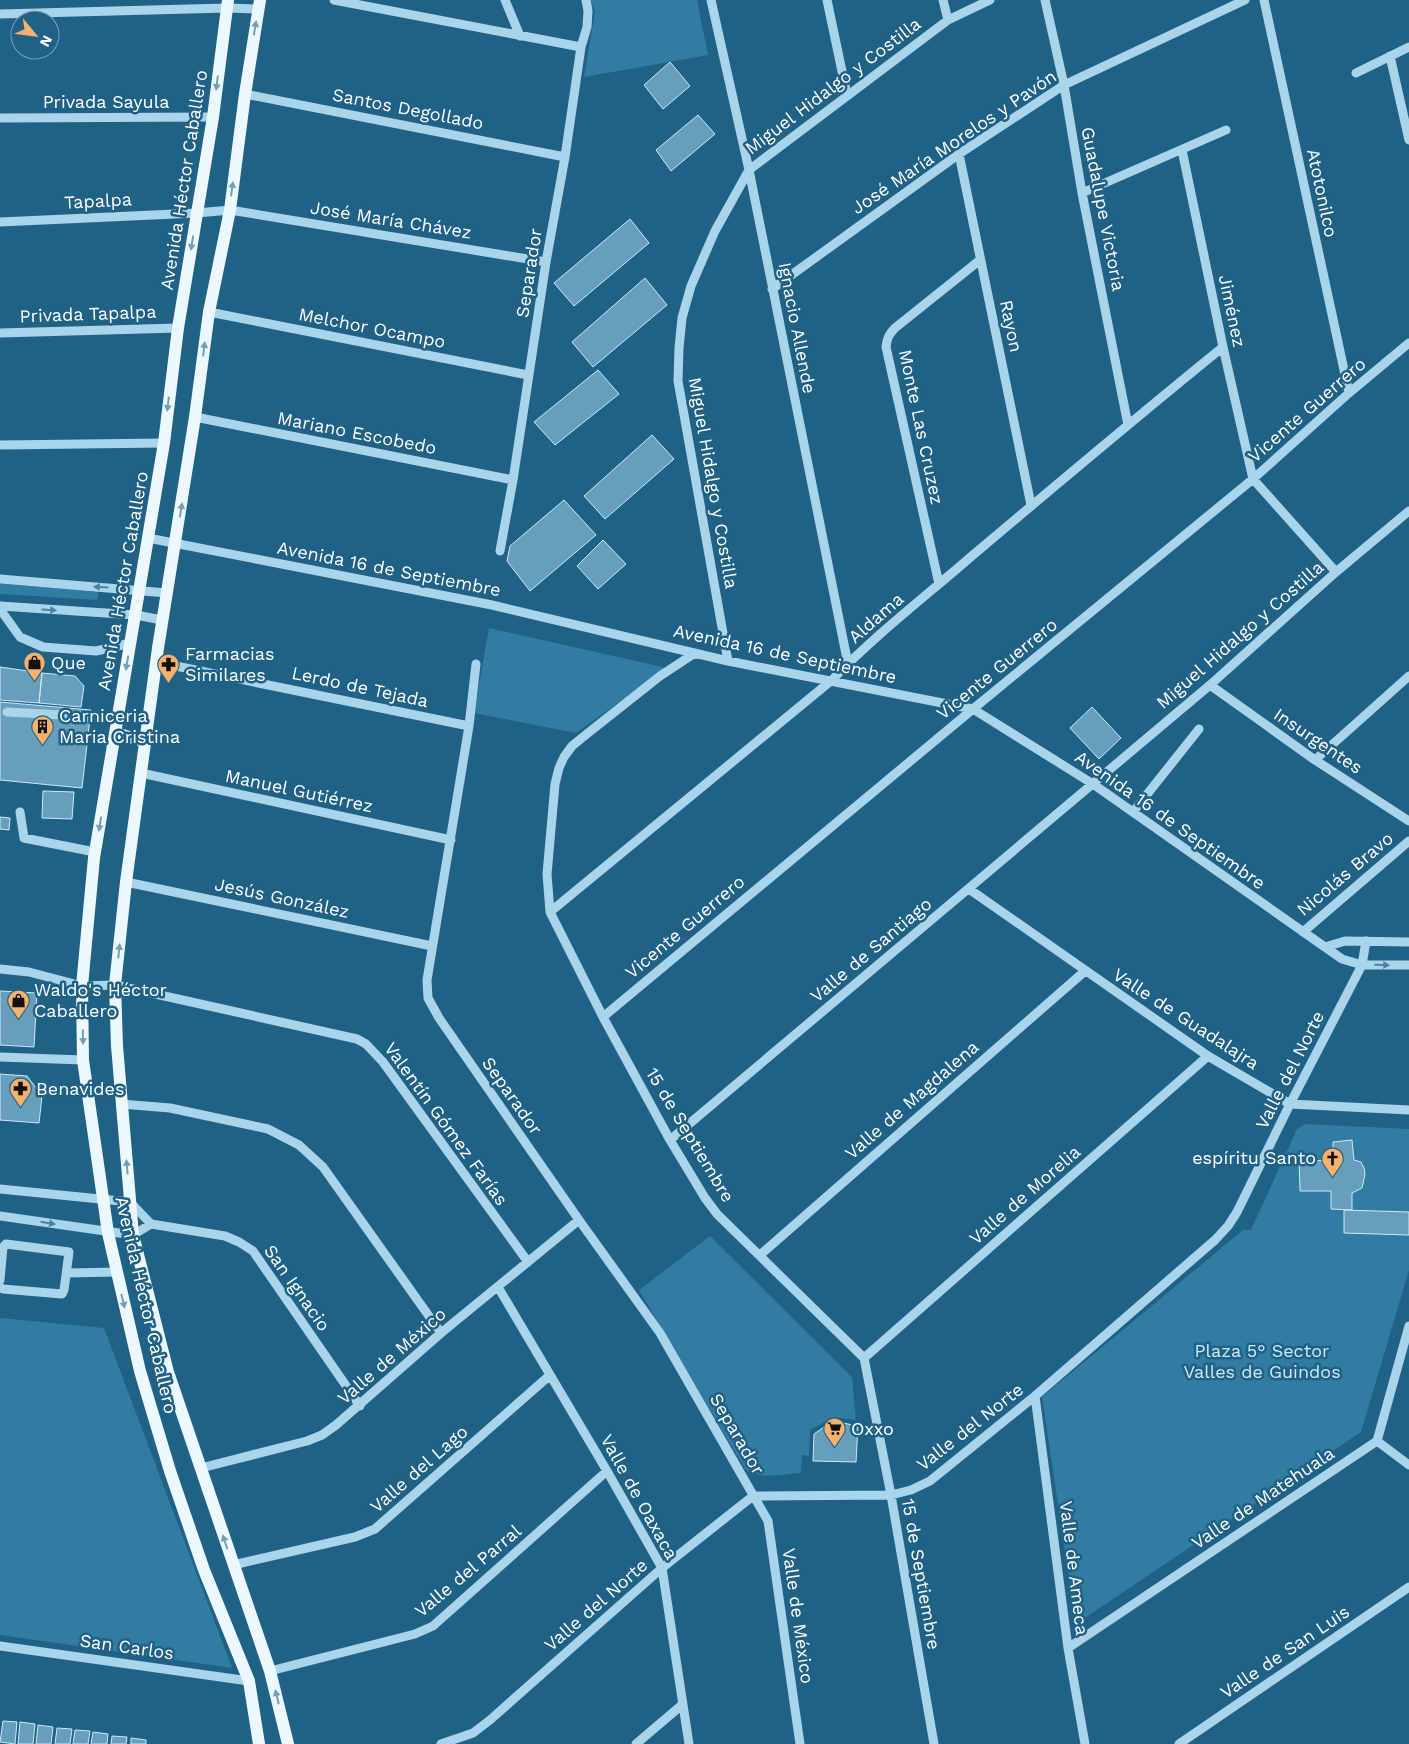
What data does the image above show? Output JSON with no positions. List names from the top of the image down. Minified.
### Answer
{"streets":{"main road":["Avenida Héctor Caballero"],"street":["Miguel Hidalgo y Costilla","Privada Sayula","Santos Degollado","José María Morelos y Pavón","Atotonilco","Tapalpa","Guadalupe Victoria","José María Chávez","Separador","Jiménez","Privada Tapalpa","Rayon","Melchor Ocampo","Ignacio Allende","Vicente Guerrero","Monte Las Cruzez","Mariano Escobedo","Avenida 16 de Septiembre","Aldama","Lerdo de Tejada","Insurgentes","Manuel Gutiérrez","Nicolás Bravo","Jesús González","Valle de Santiago","Valle de Guadalajra","Valle del Norte","Valle de Magdalena","Valentín Gómez Farías","15 de Septiembre","Valle de Morelia","San Ignacio","Valle de México","Valle del Lago","Valle de Oaxaca","Valle de Matehuala","Valle de Ameca","Valle del Parral","San Carlos","Valle de San Luis"]},"crossings":[["Miguel Hidalgo y Costilla","Ignacio Allende"],["Miguel Hidalgo y Costilla","Avenida 16 de Septiembre"],["Miguel Hidalgo y Costilla","Insurgentes"],["Miguel Hidalgo y Costilla","Valle de Santiago"],["Privada Sayula","Avenida Héctor Caballero"],["Santos Degollado","Avenida Héctor Caballero"],["Santos Degollado","Separador"],["José María Morelos y Pavón","Guadalupe Victoria"],["José María Morelos y Pavón","Rayon"],["José María Morelos y Pavón","Ignacio Allende"],["Avenida Héctor Caballero","Tapalpa"],["Avenida Héctor Caballero","José María Chávez"],["Avenida Héctor Caballero","Privada Tapalpa"],["Avenida Héctor Caballero","Melchor Ocampo"],["Avenida Héctor Caballero","Mariano Escobedo"],["Avenida Héctor Caballero","Avenida 16 de Septiembre"],["Avenida Héctor Caballero","Lerdo de Tejada"],["Avenida Héctor Caballero","Manuel Gutiérrez"],["Avenida Héctor Caballero","Jesús González"],["Avenida Héctor Caballero","Valentín Gómez Farías"],["Avenida Héctor Caballero","Valle de México"],["Avenida Héctor Caballero","Valle del Lago"],["Avenida Héctor Caballero","Valle del Parral"],["Avenida Héctor Caballero","San Carlos"],["Atotonilco","Vicente Guerrero"],["Tapalpa","José María Chávez"],["Guadalupe Victoria","Aldama"],["José María Chávez","Separador"],["Separador","Melchor Ocampo"],["Separador","Mariano Escobedo"],["Separador","Lerdo de Tejada"],["Separador","Manuel Gutiérrez"],["Separador","Jesús González"],["Separador","Valle del Norte"],["Separador","Valle de México"],["Jiménez","Vicente Guerrero"],["Jiménez","Aldama"],["Rayon","Monte Las Cruzez"],["Rayon","Aldama"],["Ignacio Allende","Aldama"],["Vicente Guerrero","Avenida 16 de Septiembre"],["Vicente Guerrero","15 de Septiembre"],["Monte Las Cruzez","Aldama"],["Avenida 16 de Septiembre","Aldama"],["Avenida 16 de Septiembre","Nicolás Bravo"],["Avenida 16 de Septiembre","Valle de Santiago"],["Avenida 16 de Septiembre","Valle del Norte"],["Avenida 16 de Septiembre","15 de Septiembre"],["Aldama","15 de Septiembre"],["Valle de Santiago","Valle de Guadalajra"],["Valle de Santiago","15 de Septiembre"],["Valle de Guadalajra","Valle del Norte"],["Valle de Guadalajra","Valle de Magdalena"],["Valle de Guadalajra","Valle de Morelia"],["Valle del Norte","15 de Septiembre"],["Valle del Norte","Valle de México"],["Valle del Norte","Valle de Oaxaca"],["Valle del Norte","Valle de Ameca"],["Valle de Magdalena","15 de Septiembre"],["Valentín Gómez Farías","Valle de México"],["15 de Septiembre","Valle de Morelia"],["San Ignacio","Valle de México"],["Valle de México","Valle de Oaxaca"],["Valle del Lago","Valle de Oaxaca"],["Valle de Oaxaca","Valle del Parral"],["Valle de Matehuala","Valle de Ameca"]],"parks":["Plaza 5° Sector Valles de Guindos"],"places":{"shop":["Que","Waldo's Héctor Caballero"],"pharmacy":["Farmacias Similares","Benavides"],"building":["Carniceria Maria Cristina"],"church":["espíritu Santo"],"supermarket":["Oxxo"]},"north":"bottom right"}
